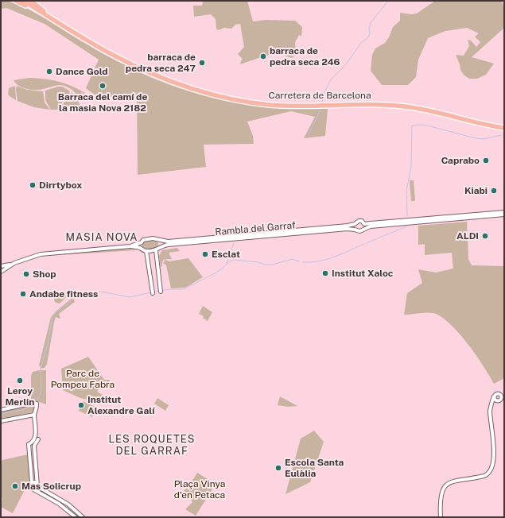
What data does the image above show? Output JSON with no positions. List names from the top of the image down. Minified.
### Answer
{"streets":{"highway":["Carretera de Barcelona"],"street":["Rambla del Garraf"]},"districts":["MASIA NOVA","LES ROQUETES DEL GARRAF"],"parks":["Parc de Pompeu Fabra","Plaça Vinya d'en Petaca"],"places":["barraca de pedra seca 246","barraca de pedra seca 247","Dance Gold","Barraca del camí de la masia Nova 2182","Caprabo","Dirrtybox","Kiabi","ALDI","Esclat","Institut Xaloc","Shop","Andabe fitness","Leroy Merlin","Institut Alexandre Galí","Escola Santa Eulàlia","Mas Solicrup"]}
